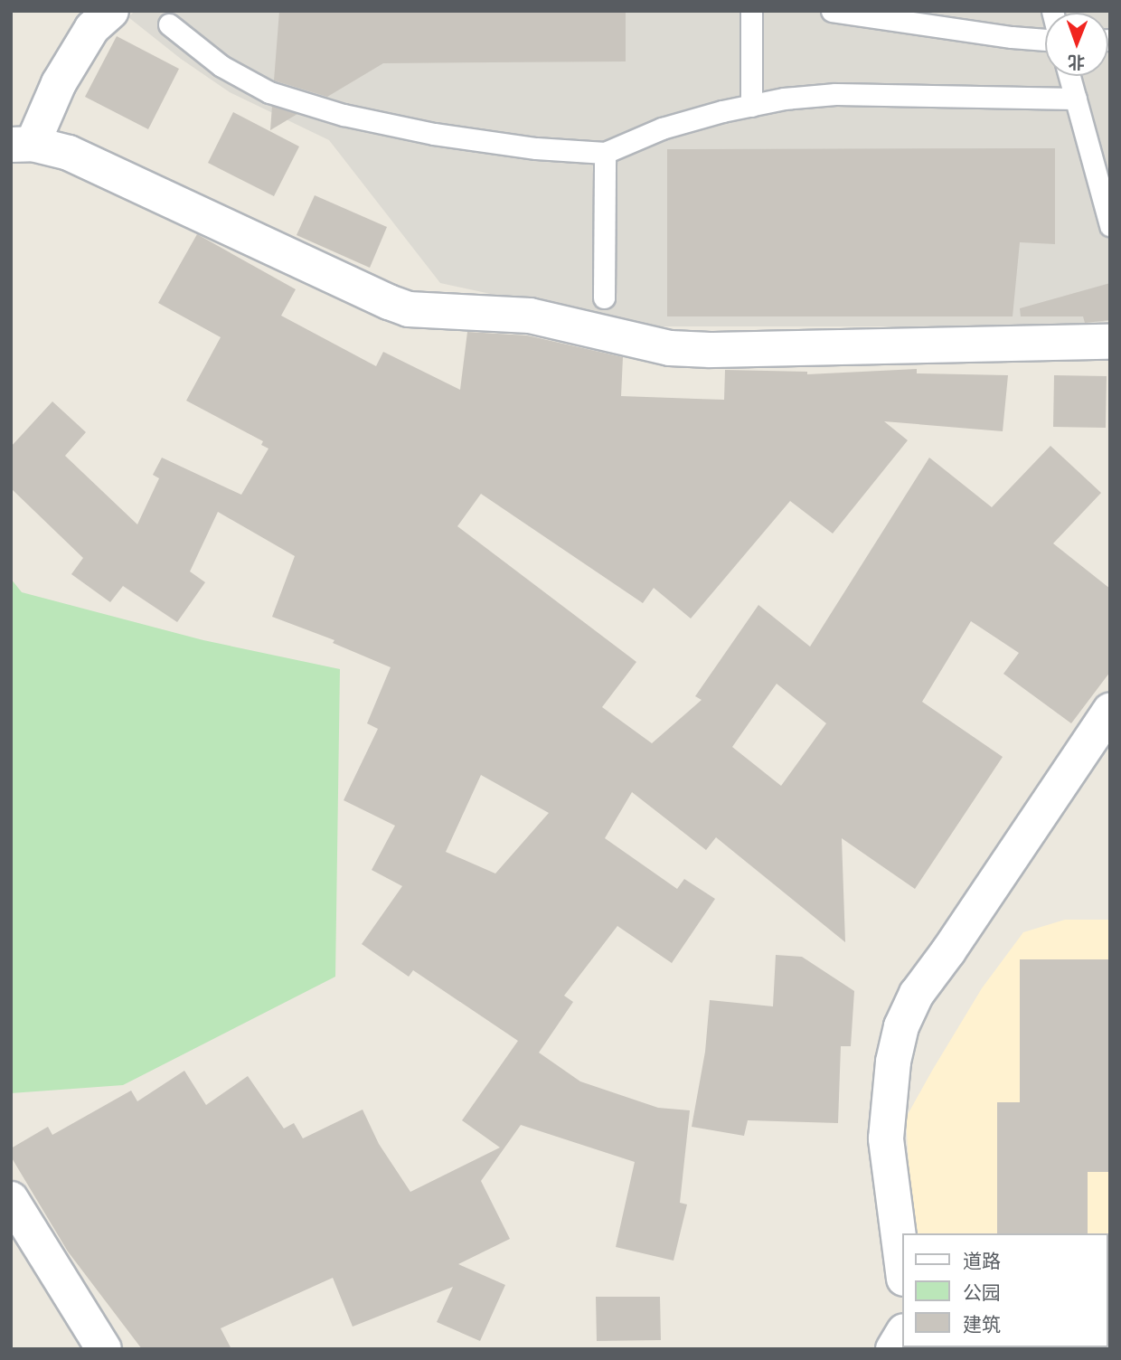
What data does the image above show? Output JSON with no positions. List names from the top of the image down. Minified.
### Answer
{"legend":["道路","公园","建筑"],"north":"bottom"}
